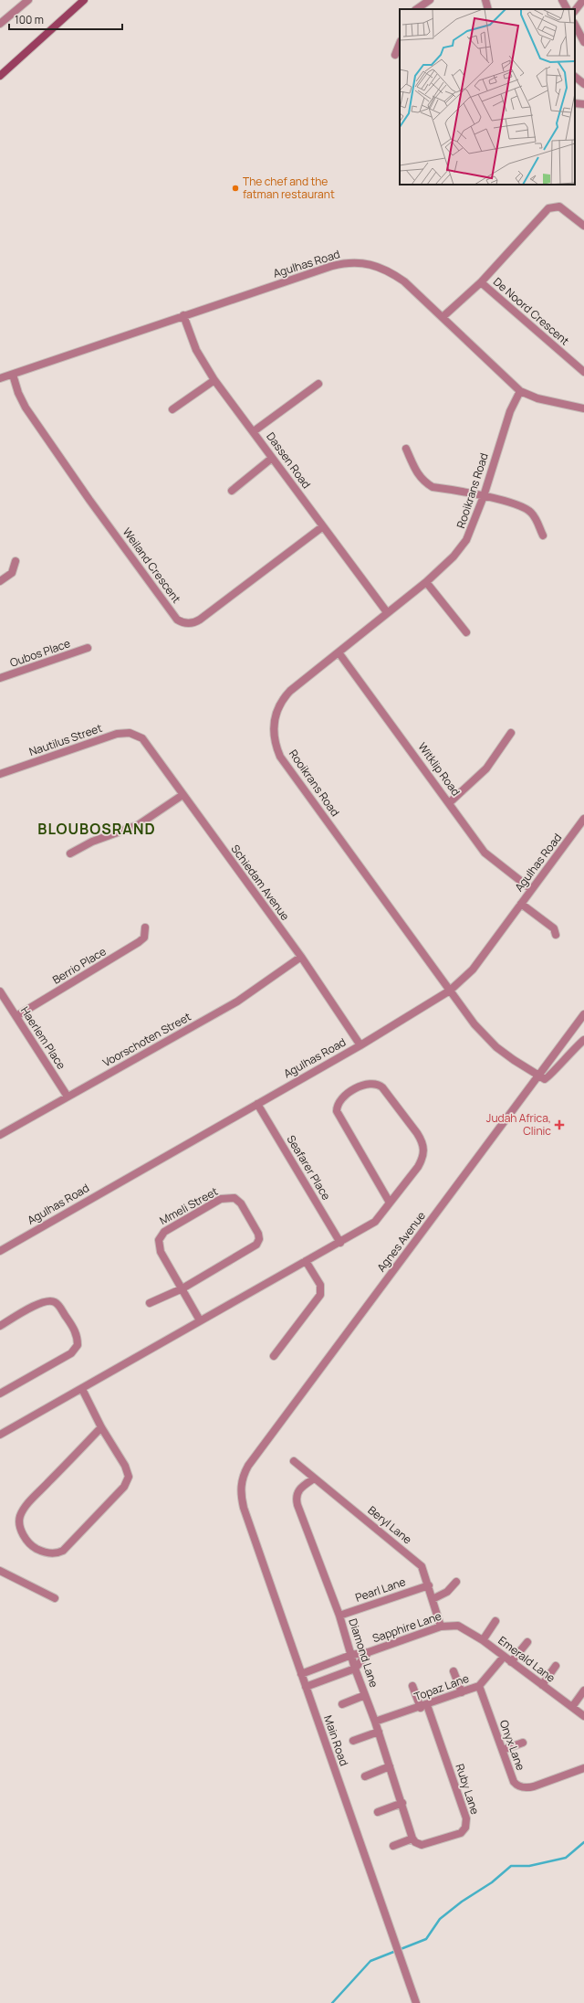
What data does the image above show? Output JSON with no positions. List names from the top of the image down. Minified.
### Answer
{"streets":{"street":["Agulhas Road","De Noord Crescent","Dassen Road","Rooikrans Road","Weiland Crescent","Oubos Place","Nautilus Street","Witklip Road","Schiedam Avenue","Berrio Place","Haerlem Place","Voorschoten Street","Seafarer Place","Mmeli Street","Agnes Avenue","Beryl Lane","Pearl Lane","Sapphire Lane","Diamond Lane","Emerald Lane","Topaz Lane","Main Road","Onyx Lane","Ruby Lane"]},"crossings":[["Agulhas Road","De Noord Crescent"],["Agulhas Road","Dassen Road"],["Agulhas Road","Rooikrans Road"],["Agulhas Road","Weiland Crescent"],["Agulhas Road","Witklip Road"],["Agulhas Road","Schiedam Avenue"],["Agulhas Road","Seafarer Place"],["Dassen Road","Rooikrans Road"],["Dassen Road","Weiland Crescent"],["Rooikrans Road","Witklip Road"],["Rooikrans Road","Agnes Avenue"],["Nautilus Street","Schiedam Avenue"],["Schiedam Avenue","Voorschoten Street"],["Berrio Place","Haerlem Place"],["Haerlem Place","Voorschoten Street"],["Agnes Avenue","Main Road"],["Beryl Lane","Pearl Lane"],["Beryl Lane","Sapphire Lane"],["Beryl Lane","Diamond Lane"],["Pearl Lane","Diamond Lane"],["Sapphire Lane","Diamond Lane"],["Sapphire Lane","Emerald Lane"],["Sapphire Lane","Main Road"],["Diamond Lane","Topaz Lane"],["Diamond Lane","Ruby Lane"],["Emerald Lane","Topaz Lane"],["Topaz Lane","Onyx Lane"],["Topaz Lane","Ruby Lane"]],"districts":["BLOUBOSRAND"],"places":{"other":["The chef and the fatman restaurant"],"health":["Judah Africa, Clinic"]},"scale_bar":"100 m"}
